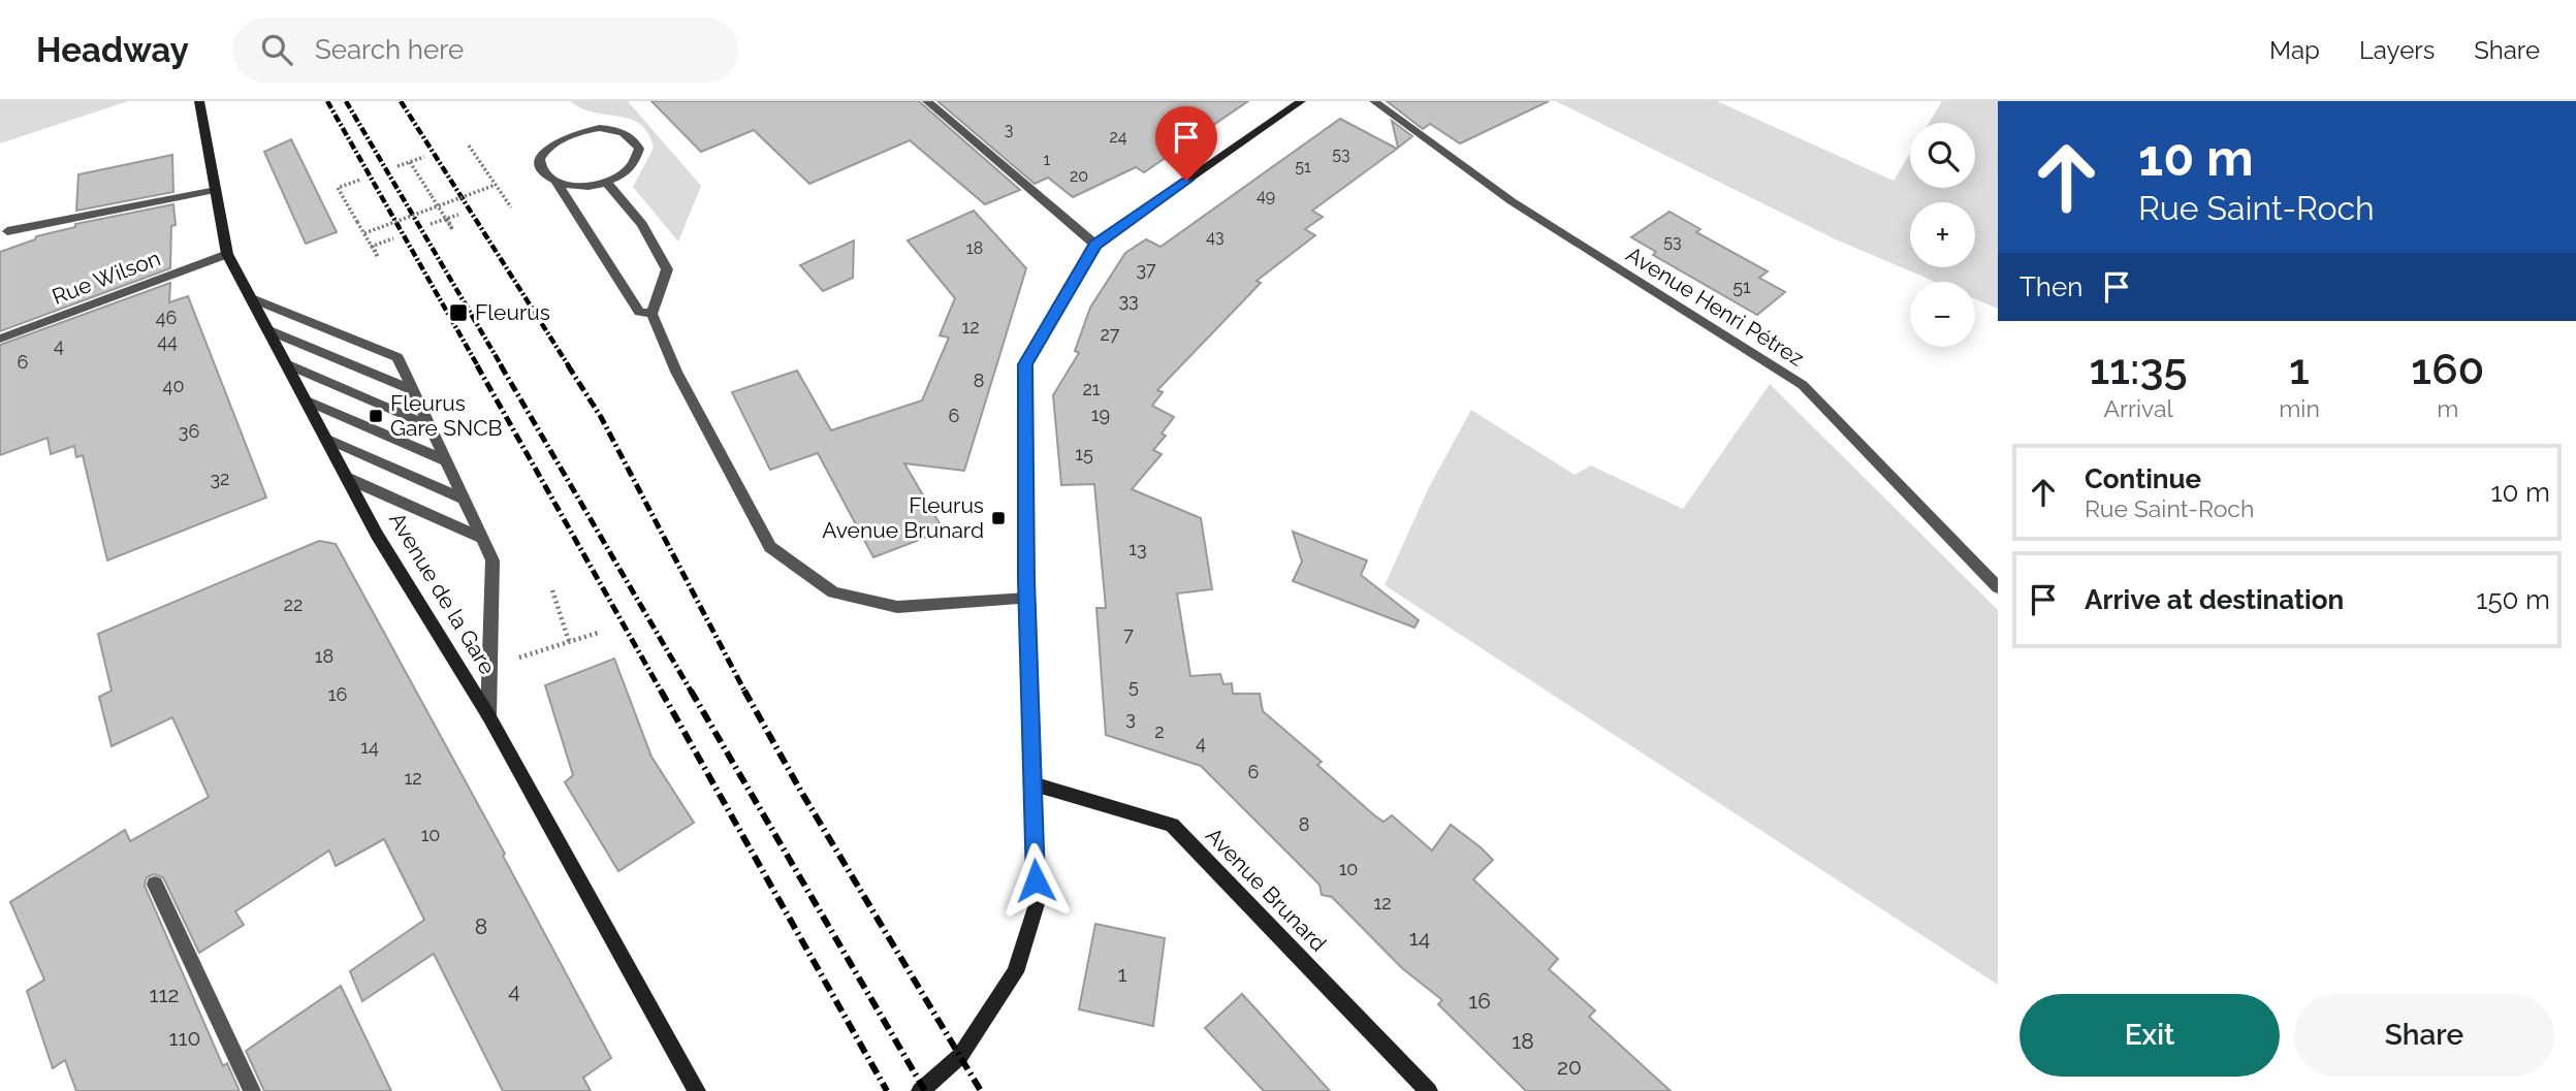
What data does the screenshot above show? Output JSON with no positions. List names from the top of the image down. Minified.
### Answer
{"streets":{"street":["Rue Wilson","Avenue Henri Pétrez","Avenue de la Gare","Avenue Brunard"]},"crossings":[["Rue Wilson","Avenue de la Gare"]],"places":{"transit":["Fleurus","Fleurus Gare SNCB","Fleurus Avenue Brunard"]},"house_numbers":["3","24","53","1","51","20","49","43","53","18","37","51","33","46","12","27","44","4","6","8","40","21","19","6","36","15","32","13","22","7","18","5","16","3","2","4","14","6","12","8","10","10","12","8","14","1","4","112","16","110","18","20"],"page":{"header":"Headway","search":"Search here","nav":["Map","Layers","Share"],"turn":["10 m","Rue Saint-Roch"],"map_buttons":["+","−"],"then":"Then","eta":["11:35","Arrival","1","min","160","m"],"list":[{"name":"Continue","note":"Rue Saint-Roch","value":"10 m"},{"name":"Arrive at destination","value":"150 m"}],"buttons":["Exit","Share"]}}
